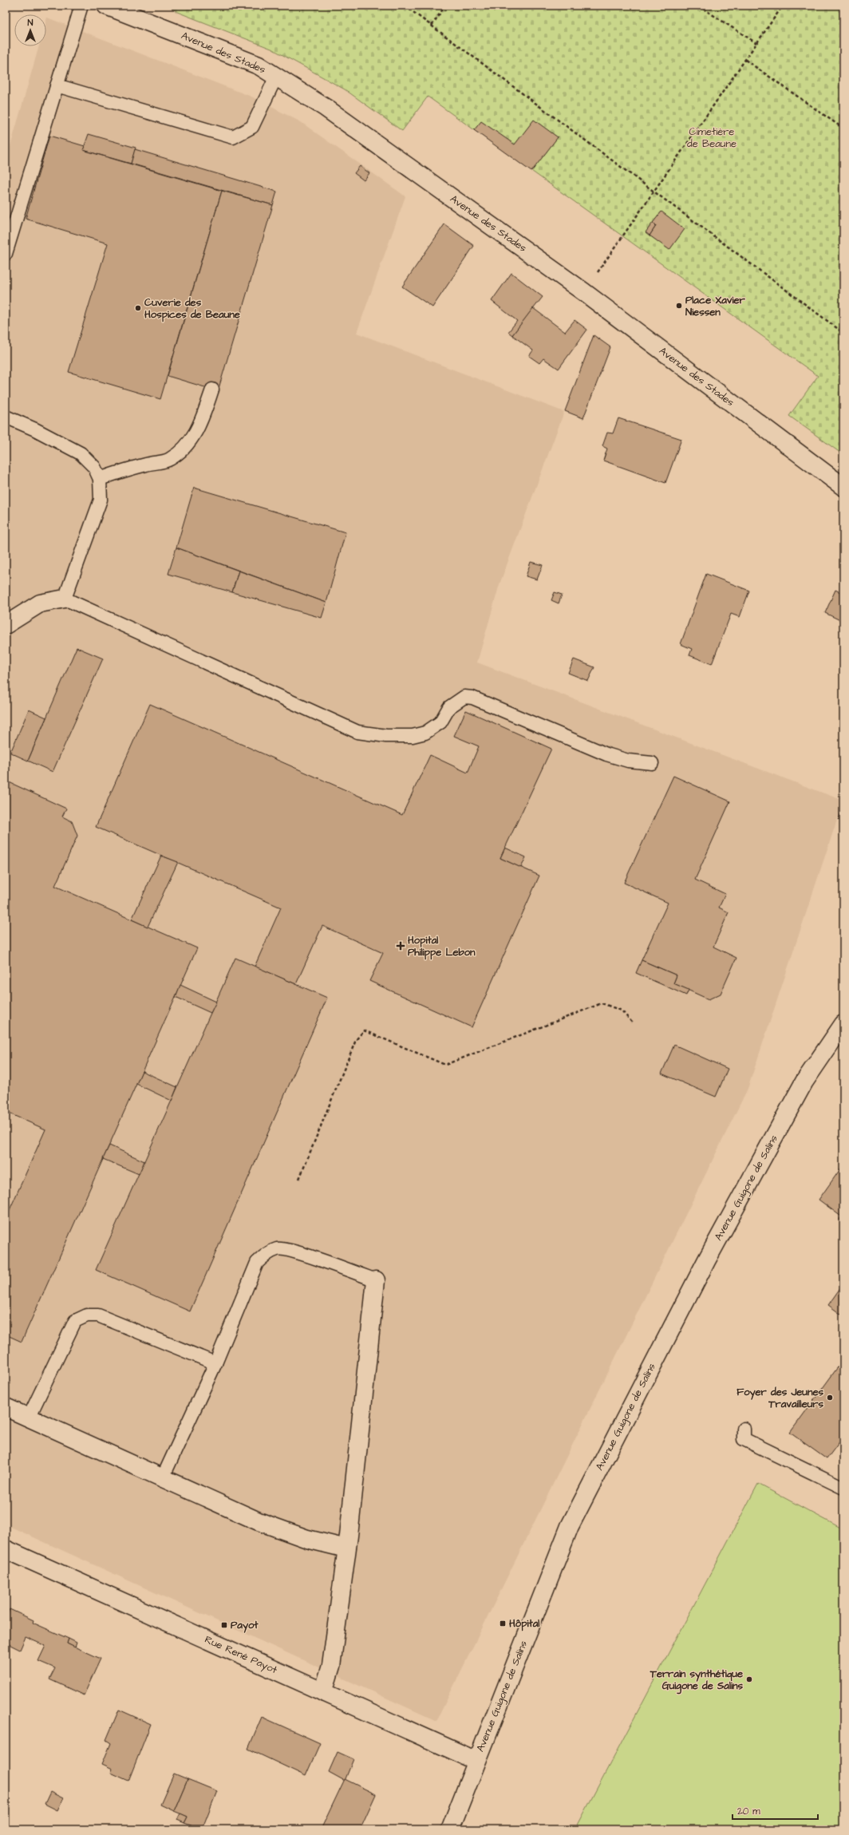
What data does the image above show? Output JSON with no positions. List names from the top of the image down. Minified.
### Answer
{"streets":{"street":["Avenue des Stades","Avenue Guigone de Salins","Rue René Payot"]},"crossings":[["Avenue Guigone de Salins","Rue René Payot"]],"parks":["Cimetière de Beaune"],"places":{"other":["Place Xavier Niessen","Cuverie des Hospices de Beaune","Foyer des Jeunes Travailleurs","Terrain synthétique Guigone de Salins"],"health":["Hopital Philippe Lebon"],"transit":["Hôpital","Payot"]},"scale_bar":"20 m","north":"top"}
